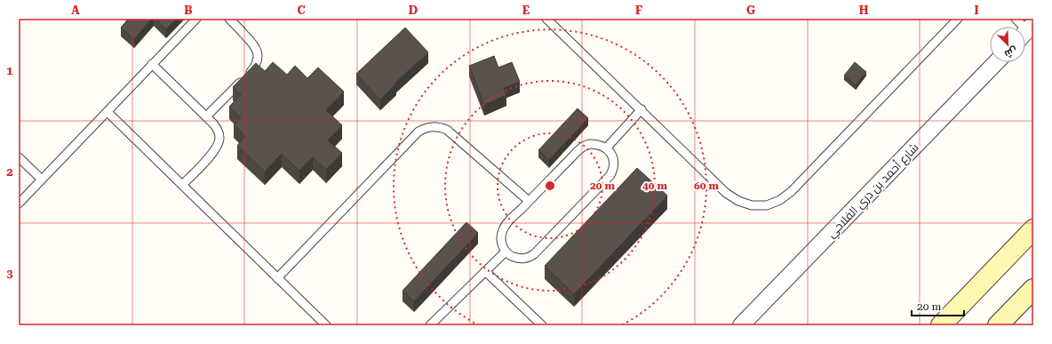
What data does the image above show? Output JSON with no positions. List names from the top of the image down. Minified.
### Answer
{"streets":{"street":["شارع أحمد بن دري الفلاحي"]},"scale_bar":"20 m","north":"bottom right","grid":{"columns":["A","B","C","D","E","F","G","H","I"],"rows":["1","2","3"]},"rings":["20 m","40 m","60 m"]}
